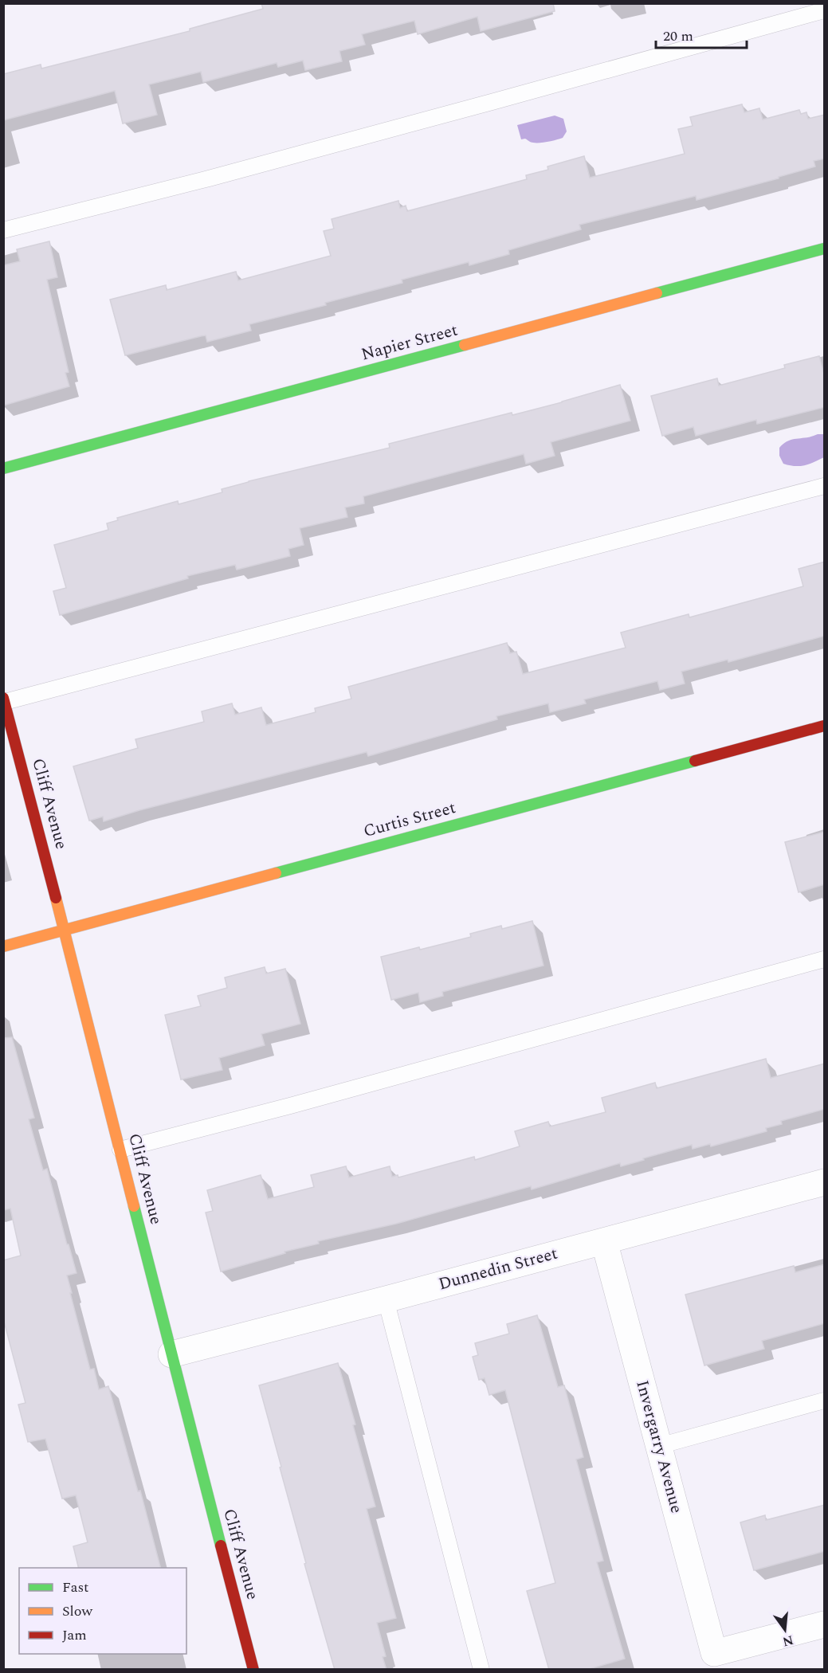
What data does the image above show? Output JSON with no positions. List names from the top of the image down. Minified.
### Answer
{"streets":{"street":["Napier Street","Cliff Avenue","Curtis Street","Dunnedin Street","Invergarry Avenue"]},"crossings":[["Cliff Avenue","Curtis Street"],["Cliff Avenue","Dunnedin Street"],["Dunnedin Street","Invergarry Avenue"]],"legend":["Fast","Slow","Jam"],"scale_bar":"20 m","north":"bottom"}
